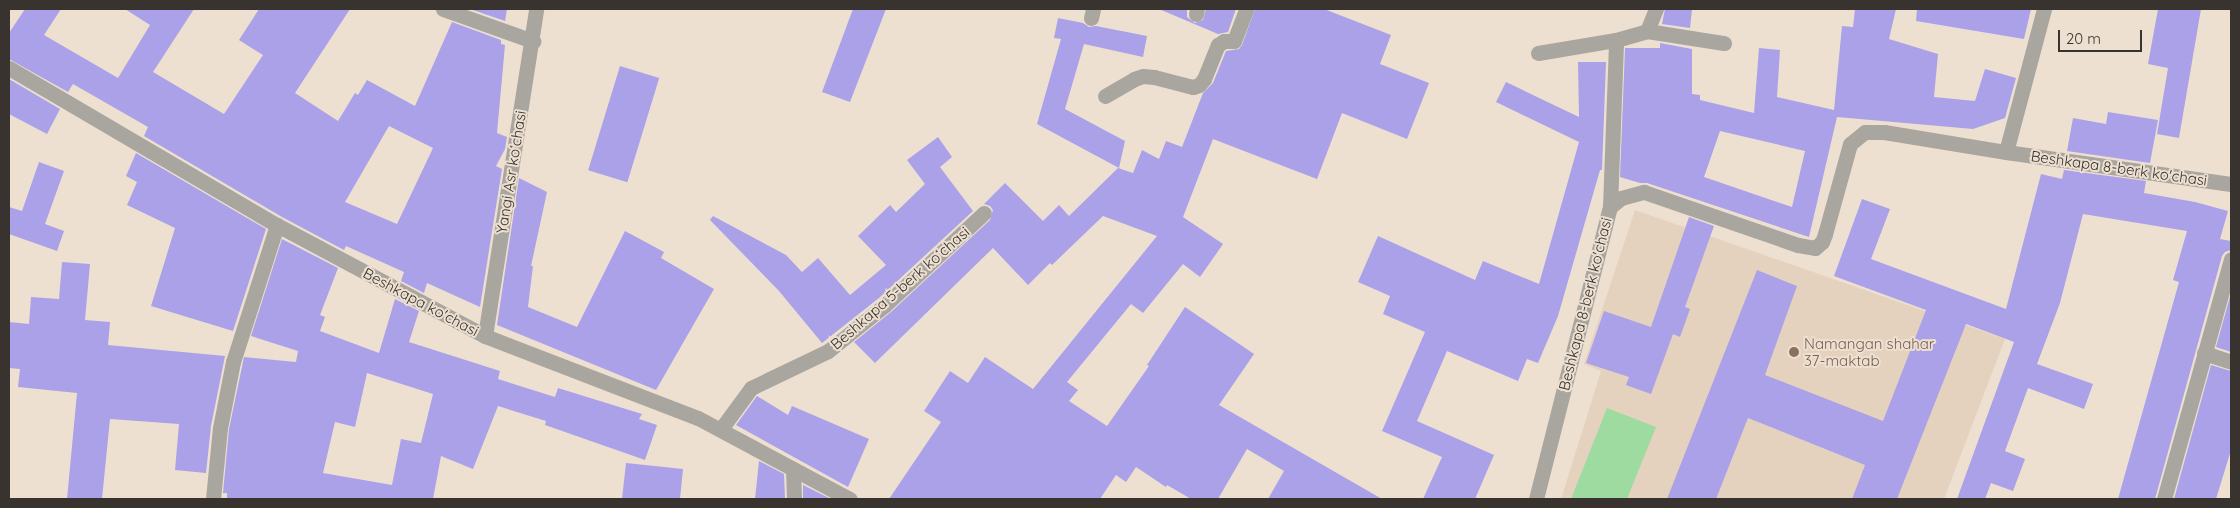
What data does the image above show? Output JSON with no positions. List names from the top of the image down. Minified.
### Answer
{"streets":{"street":["Beshkapa 8-berk koʼchasi","Yangi Asr koʻchasi","Beshkapa 5-berk koʻchasi","Beshkapa ko'chasi"]},"crossings":[["Yangi Asr koʻchasi","Beshkapa ko'chasi"],["Beshkapa 5-berk koʻchasi","Beshkapa ko'chasi"]],"places":["Namangan shahar 37-maktab"],"scale_bar":"20 m"}
